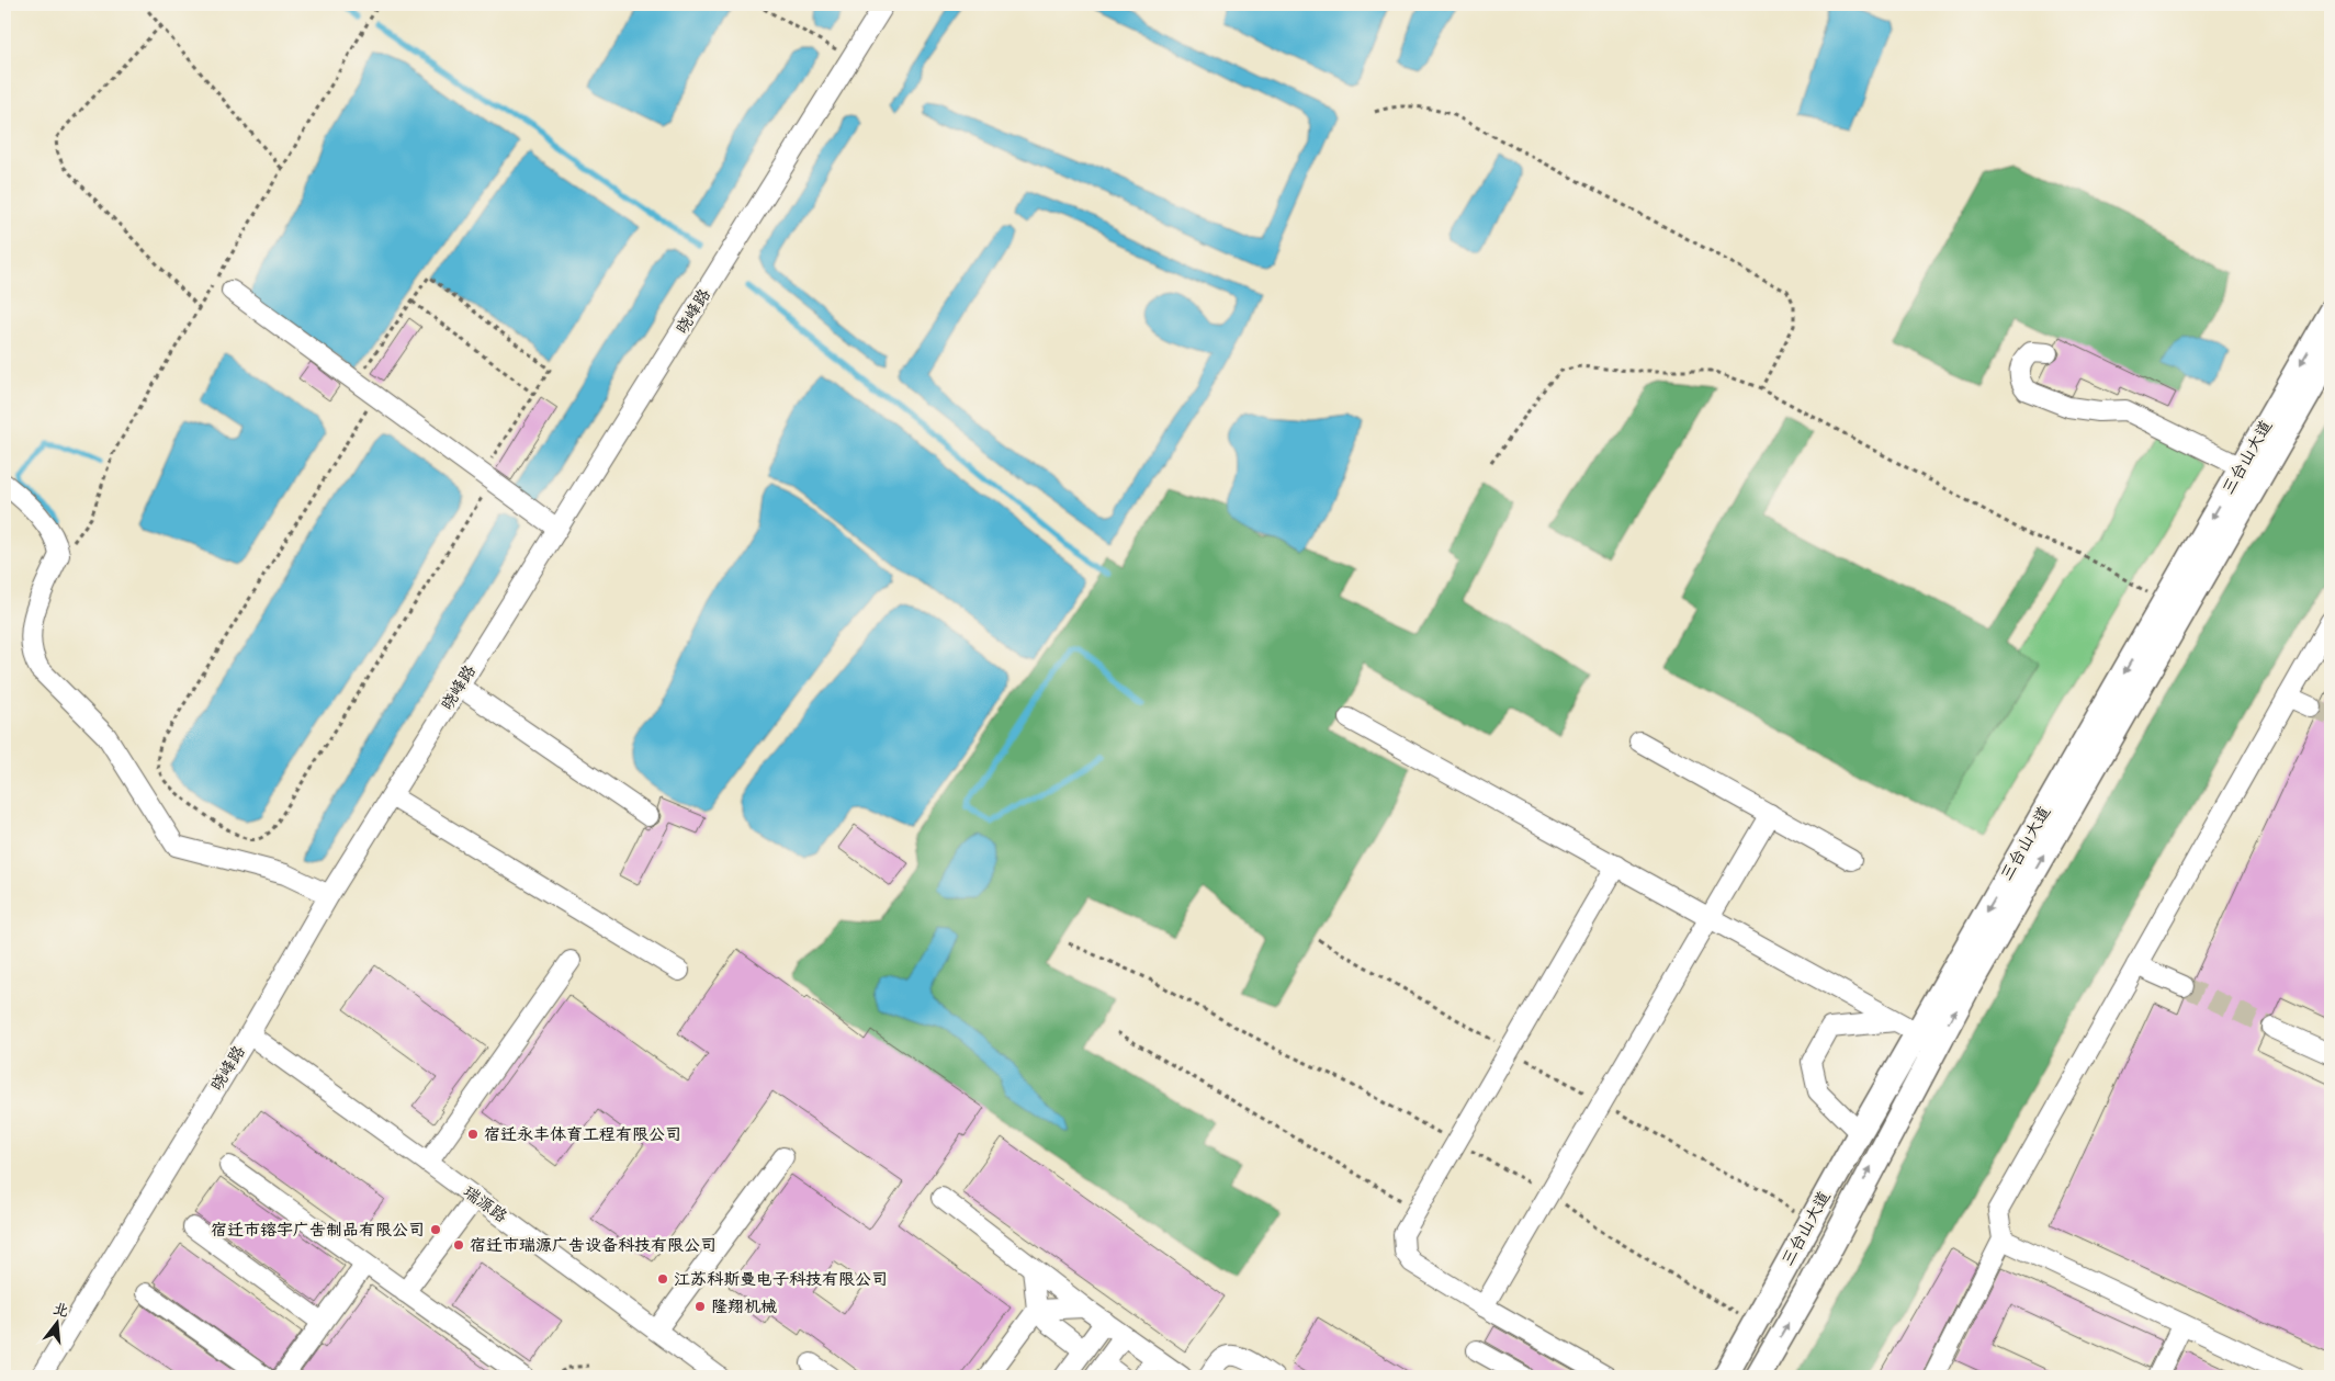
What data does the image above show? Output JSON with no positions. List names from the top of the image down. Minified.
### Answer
{"streets":{"main road":["三台山大道"],"street":["晓峰路","瑞源路"]},"crossings":[["晓峰路","瑞源路"]],"places":["宿迁永丰体育工程有限公司","宿迁市镕宇广告制品有限公司","宿迁市瑞源广告设备科技有限公司","江苏科斯曼电子科技有限公司","隆翔机械"],"north":"top"}
